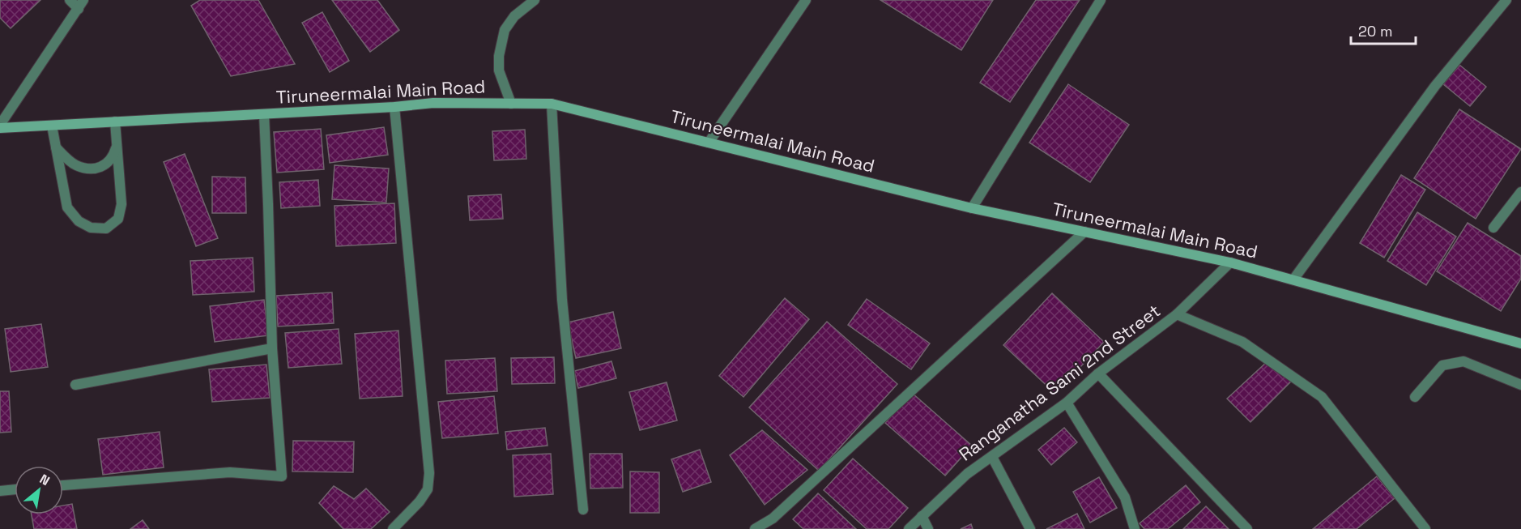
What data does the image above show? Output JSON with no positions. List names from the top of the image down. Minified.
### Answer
{"streets":{"main road":["Tiruneermalai Main Road"],"street":["Ranganatha Sami 2nd Street"]},"crossings":[["Tiruneermalai Main Road","Ranganatha Sami 2nd Street"]],"scale_bar":"20 m","north":"top right"}
